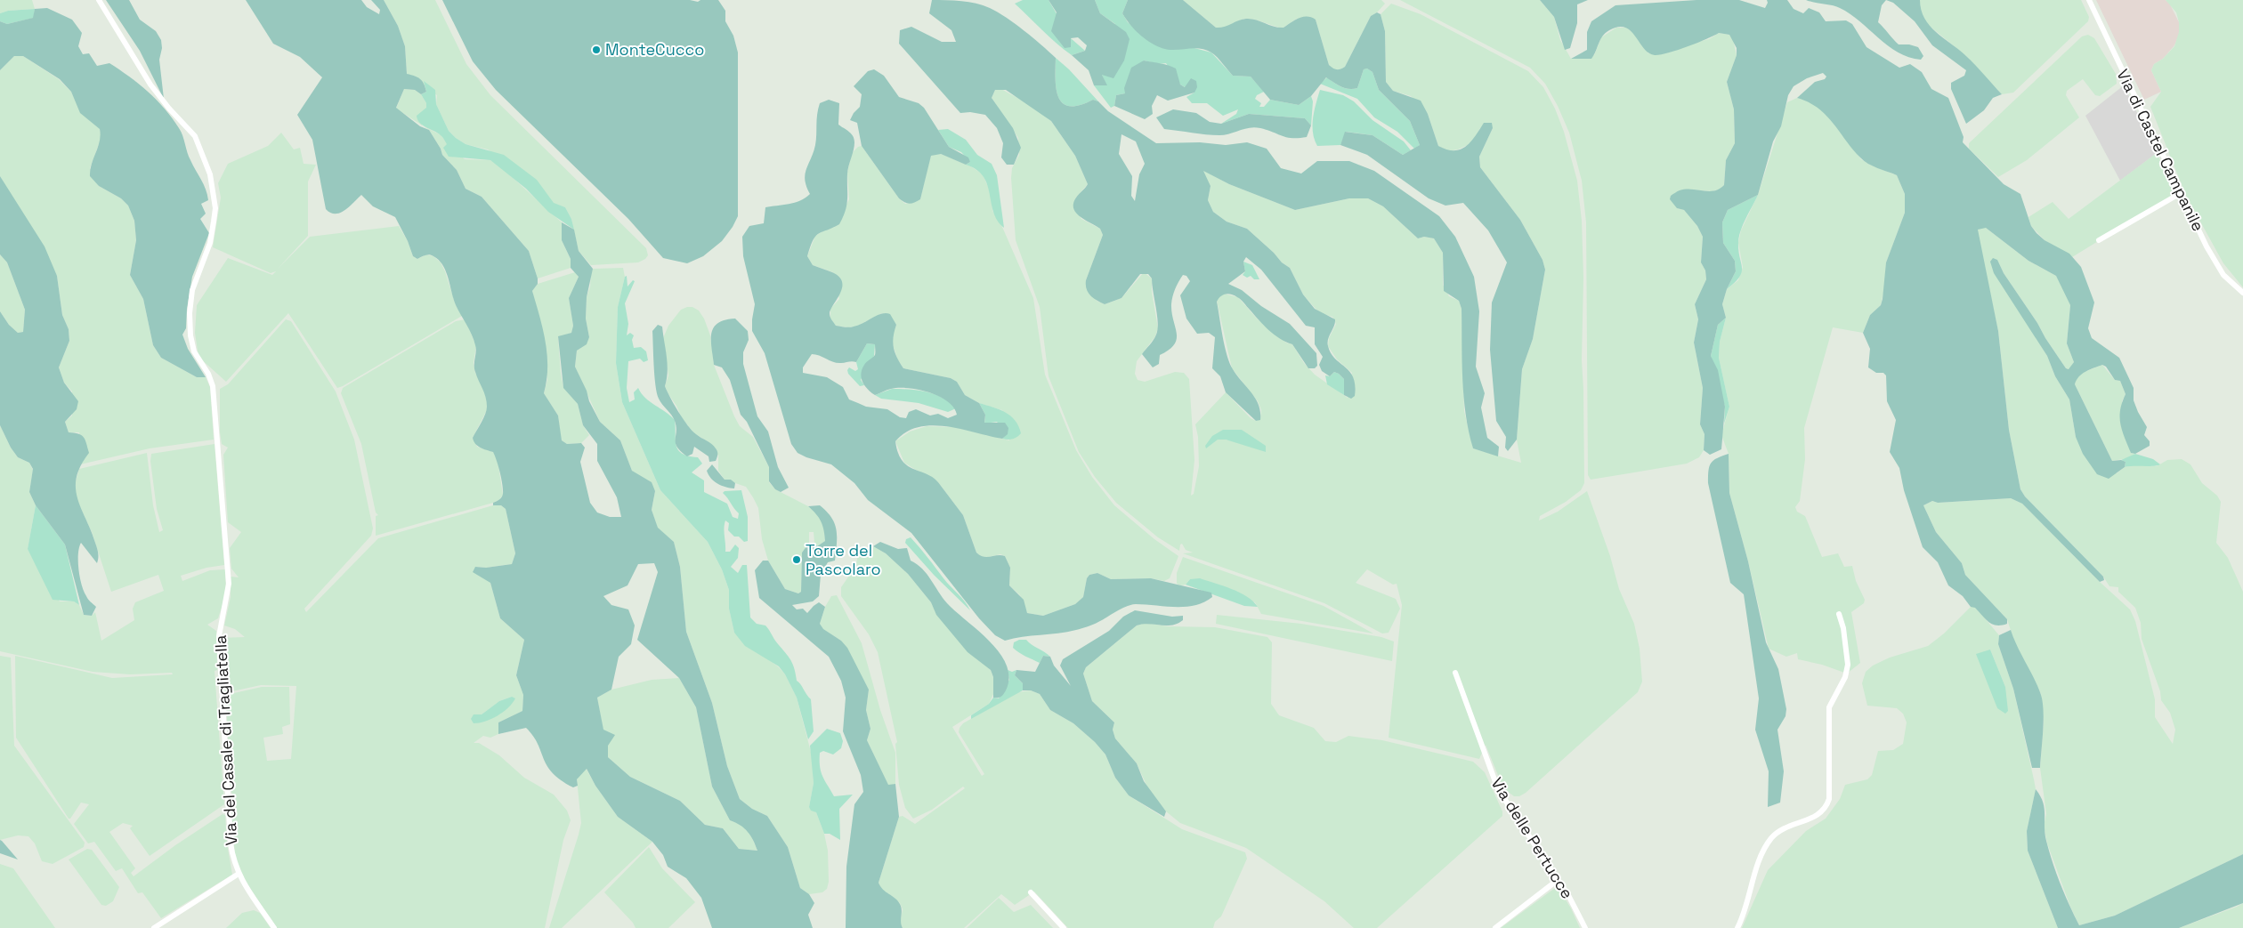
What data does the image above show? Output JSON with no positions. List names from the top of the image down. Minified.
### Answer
{"streets":{"street":["Via di Castel Campanile","Via del Casale di Tragliatella","Via delle Pertucce"]},"places":["MonteCucco","Torre del Pascolaro"]}
